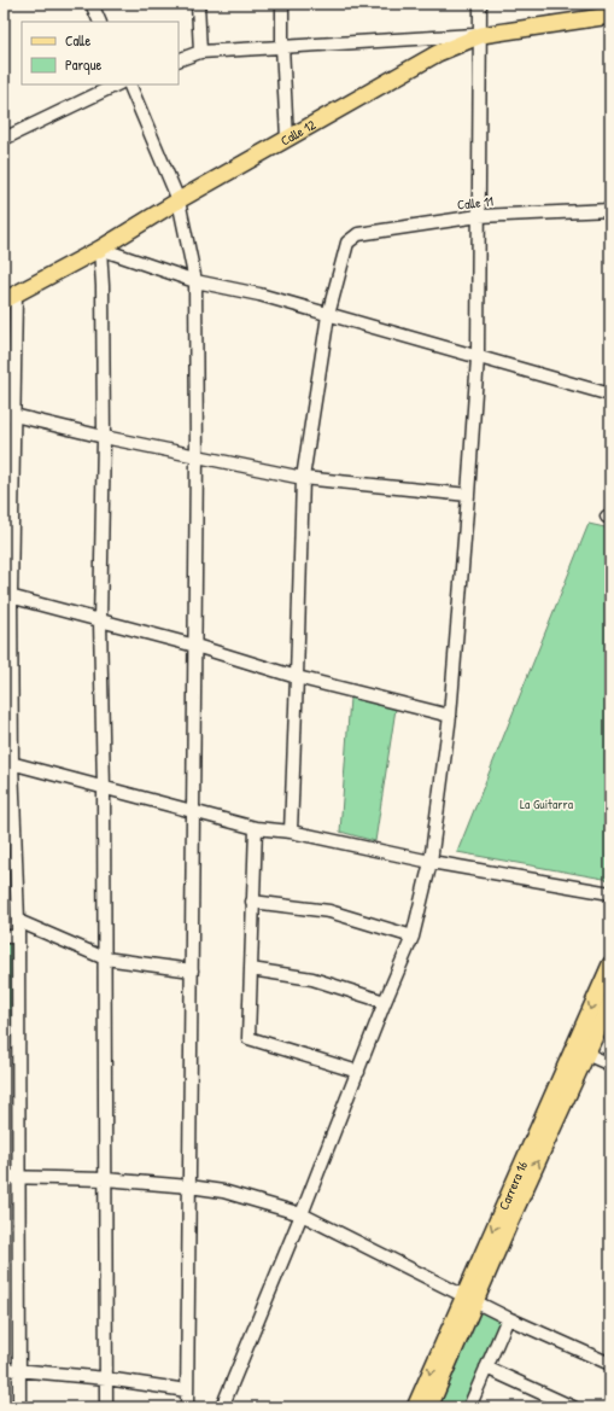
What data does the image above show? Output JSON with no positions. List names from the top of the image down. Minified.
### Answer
{"streets":{"main road":["Calle 12","Carrera 16"],"street":["Calle 11"]},"parks":["La Guitarra"],"legend":["Calle","Parque"]}
